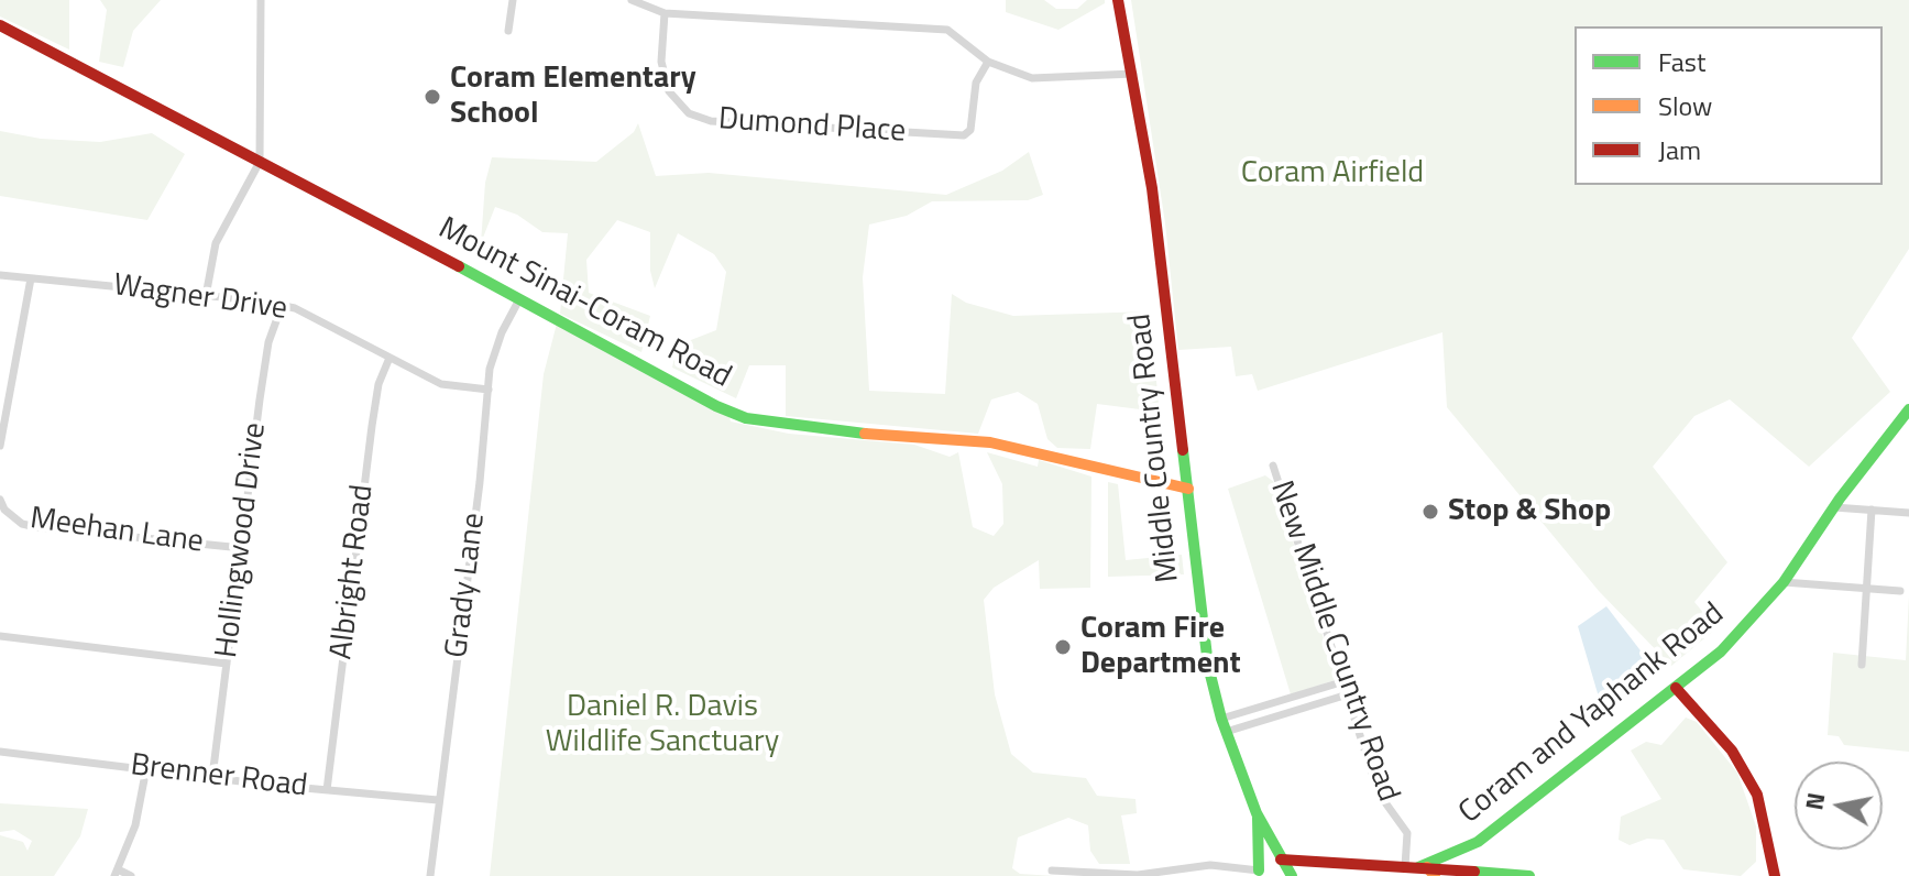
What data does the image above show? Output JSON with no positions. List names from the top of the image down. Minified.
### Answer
{"streets":{"main road":["Mount Sinai-Coram Road","Middle Country Road","Coram and Yaphank Road"],"street":["Dumond Place","Wagner Drive","Meehan Lane","Hollingwood Drive","Albright Road","Grady Lane","New Middle Country Road","Brenner Road"]},"crossings":[["Wagner Drive","Hollingwood Drive"],["Wagner Drive","Albright Road"],["Wagner Drive","Grady Lane"],["Mount Sinai-Coram Road","Middle Country Road"],["Mount Sinai-Coram Road","Grady Lane"],["Meehan Lane","Hollingwood Drive"],["Hollingwood Drive","Brenner Road"],["Albright Road","Brenner Road"],["Grady Lane","Brenner Road"]],"parks":["Coram Airfield","Daniel R. Davis Wildlife Sanctuary"],"places":["Coram Elementary School","Stop & Shop","Coram Fire Department"],"legend":["Fast","Slow","Jam"],"north":"left"}
